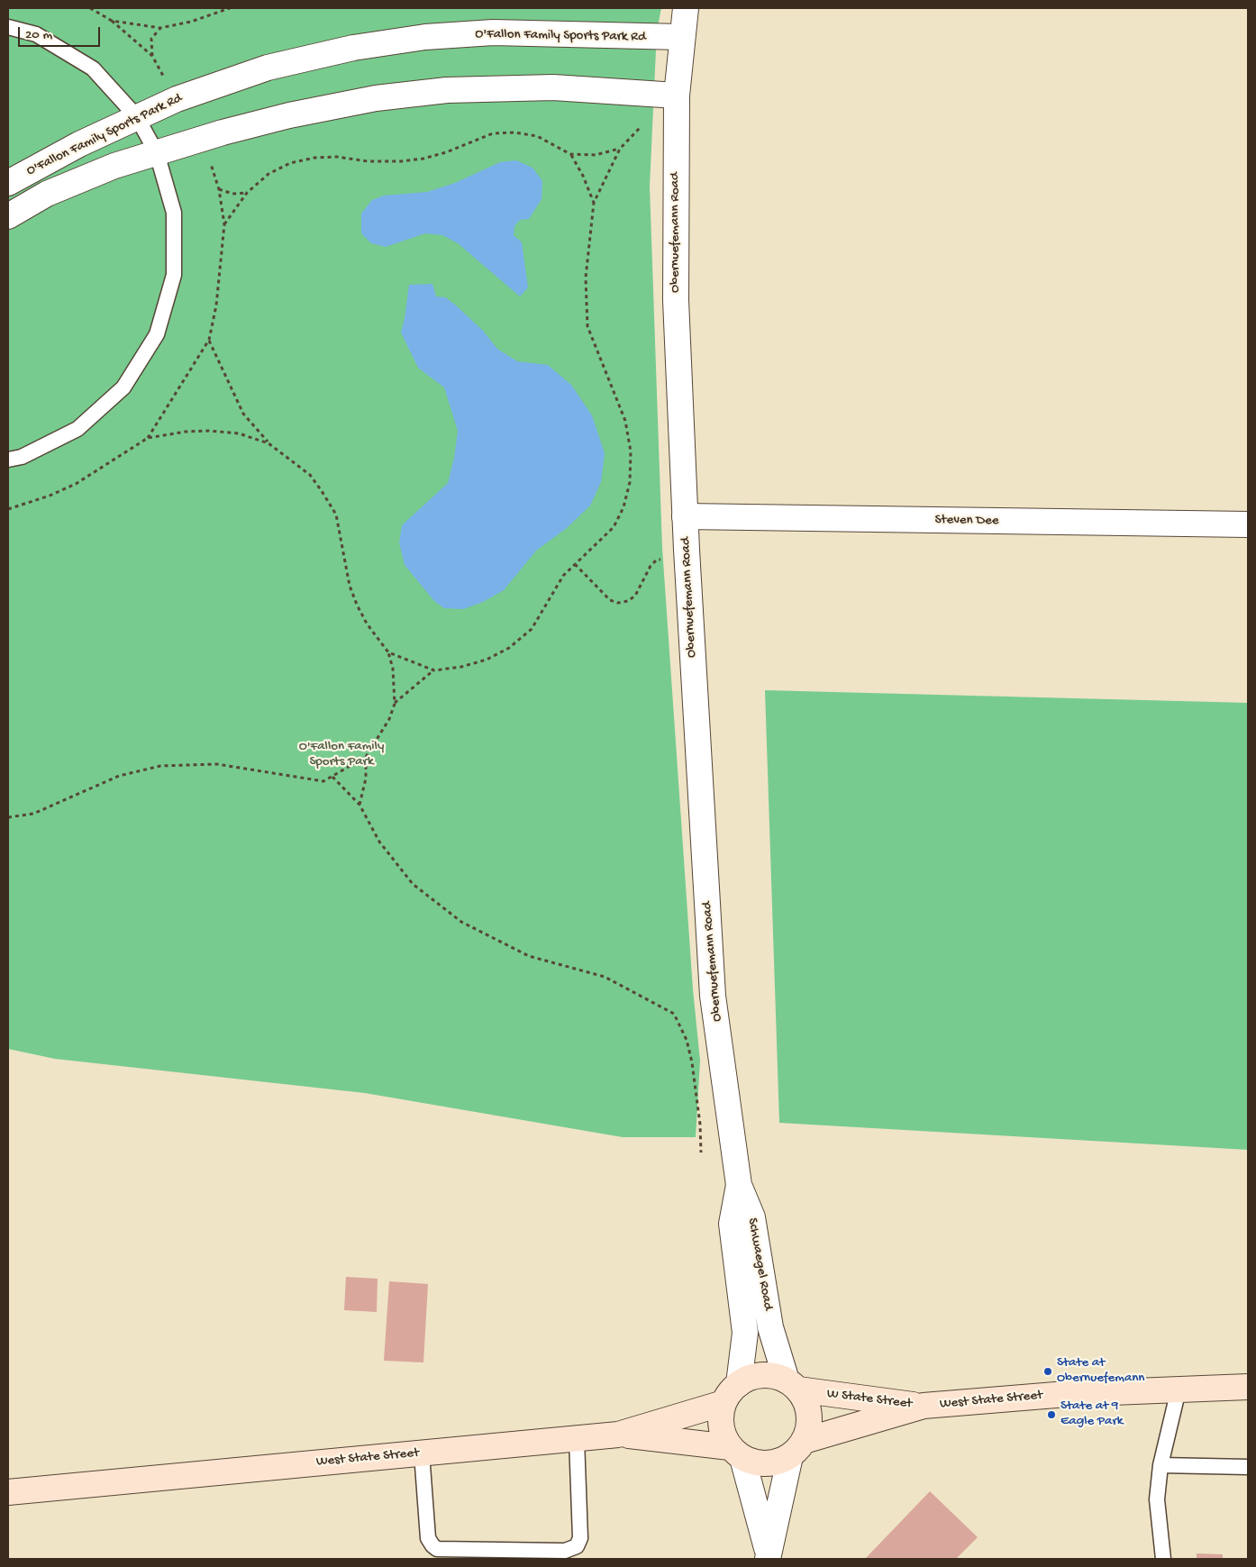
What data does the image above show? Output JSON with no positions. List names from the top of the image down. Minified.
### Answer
{"streets":{"main road":["W State Street","West State Street"],"street":["O'Fallon Family Sports Park Rd","Obernuefemann Road","Steven Dee","Schwaegel Road"]},"crossings":[["O'Fallon Family Sports Park Rd","Obernuefemann Road"],["Obernuefemann Road","Steven Dee"],["Obernuefemann Road","Schwaegel Road"],["Schwaegel Road","W State Street"],["Schwaegel Road","West State Street"],["W State Street","West State Street"]],"parks":["O'Fallon Family Sports Park"],"places":["State at Obernuefemann","State at 9 Eagle Park"],"scale_bar":"20 m"}
